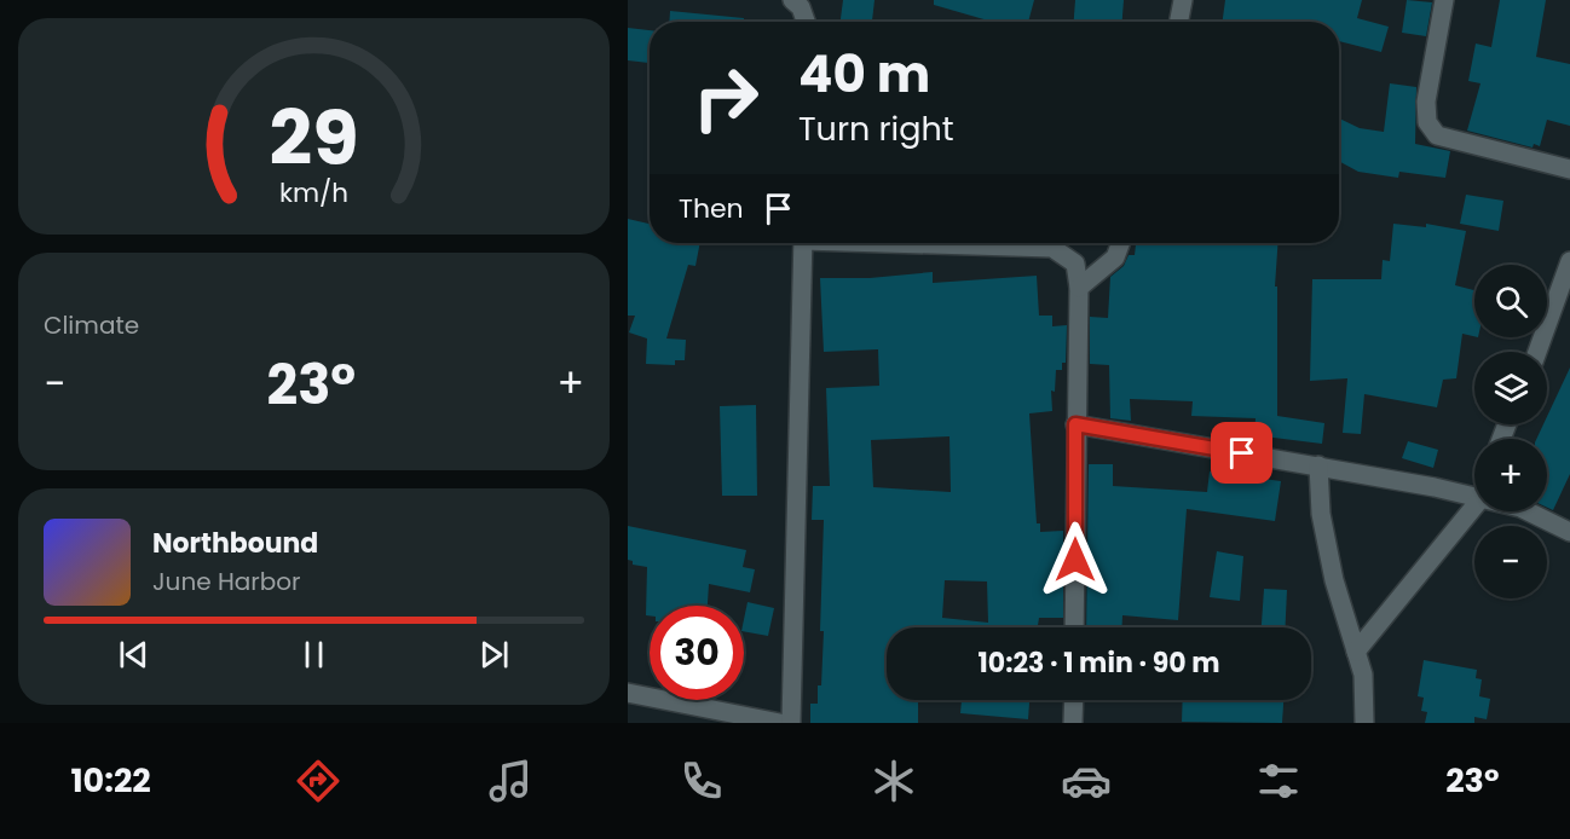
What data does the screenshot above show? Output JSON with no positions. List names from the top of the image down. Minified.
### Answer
{"page":{"turn":["40 m","Turn right"],"then":"Then","tile":"Climate","map_buttons":["+","−"],"heat":["−","23°","+"],"song":["Northbound","June Harbor"],"limit":"30","trip":"10:23 · 1 min · 90 m","tabs":["10:22","23°"],"gauge":["29","km/h"]}}
